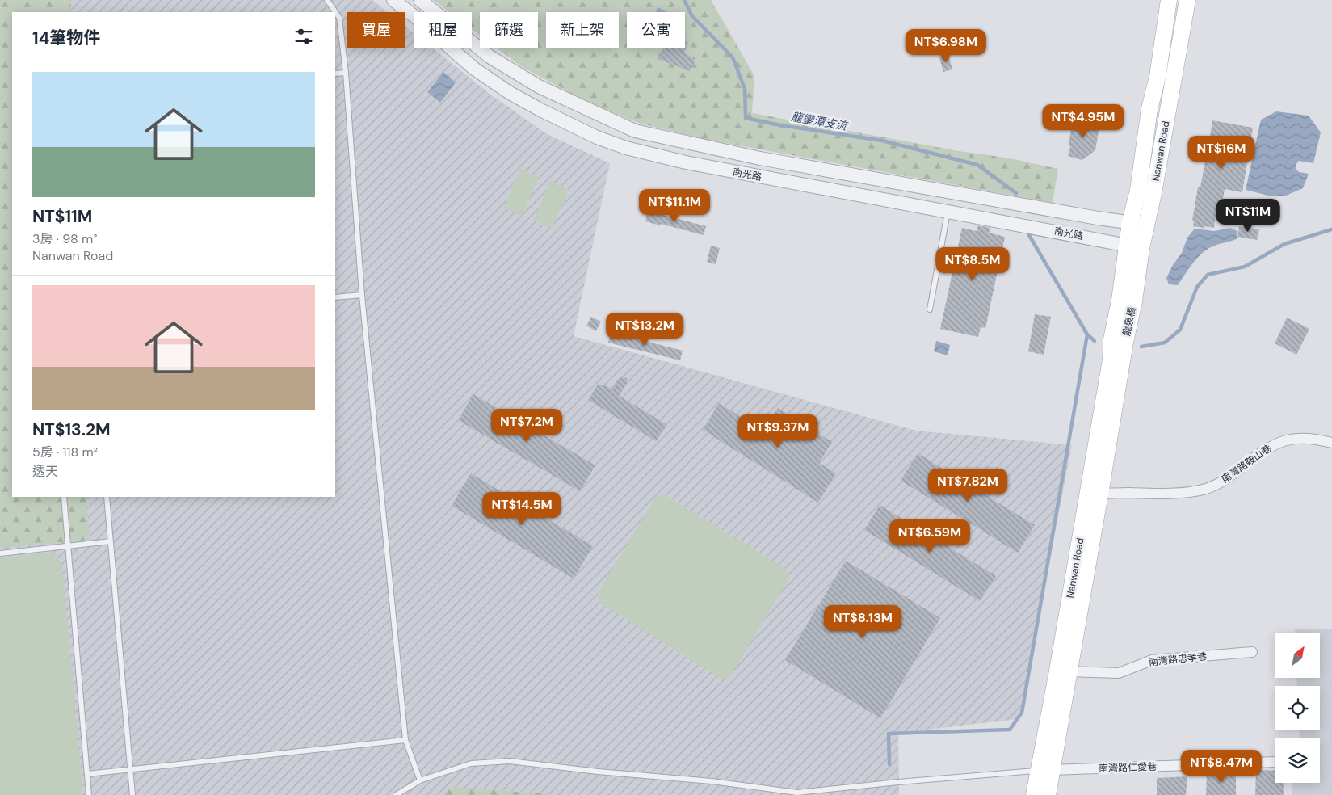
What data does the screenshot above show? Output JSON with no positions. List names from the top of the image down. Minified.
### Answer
{"streets":{"main road":["Nanwan Road","龍泉橋"],"street":["南光路","南灣路鞍山巷","南灣路忠孝巷","南灣路仁愛巷"]},"crossings":[["Nanwan Road","南光路"],["Nanwan Road","龍泉橋"],["Nanwan Road","南灣路鞍山巷"],["Nanwan Road","南灣路忠孝巷"],["Nanwan Road","南灣路仁愛巷"]],"water":["龍鑾潭支流"],"north":"top right","page":{"chip":["買屋","租屋","篩選","新上架","公寓"],"heading":"14筆物件","price":["NT$6.98M","NT$4.95M","NT$16M","NT$11.1M","NT$11M","NT$8.5M","NT$13.2M","NT$7.2M","NT$9.37M","NT$7.82M","NT$14.5M","NT$6.59M","NT$8.13M","NT$8.47M"],"list":[{"name":"NT$11M","note":"3房 · 98 m² · Nanwan Road"},{"name":"NT$13.2M","note":"5房 · 118 m² · 透天"}]}}
